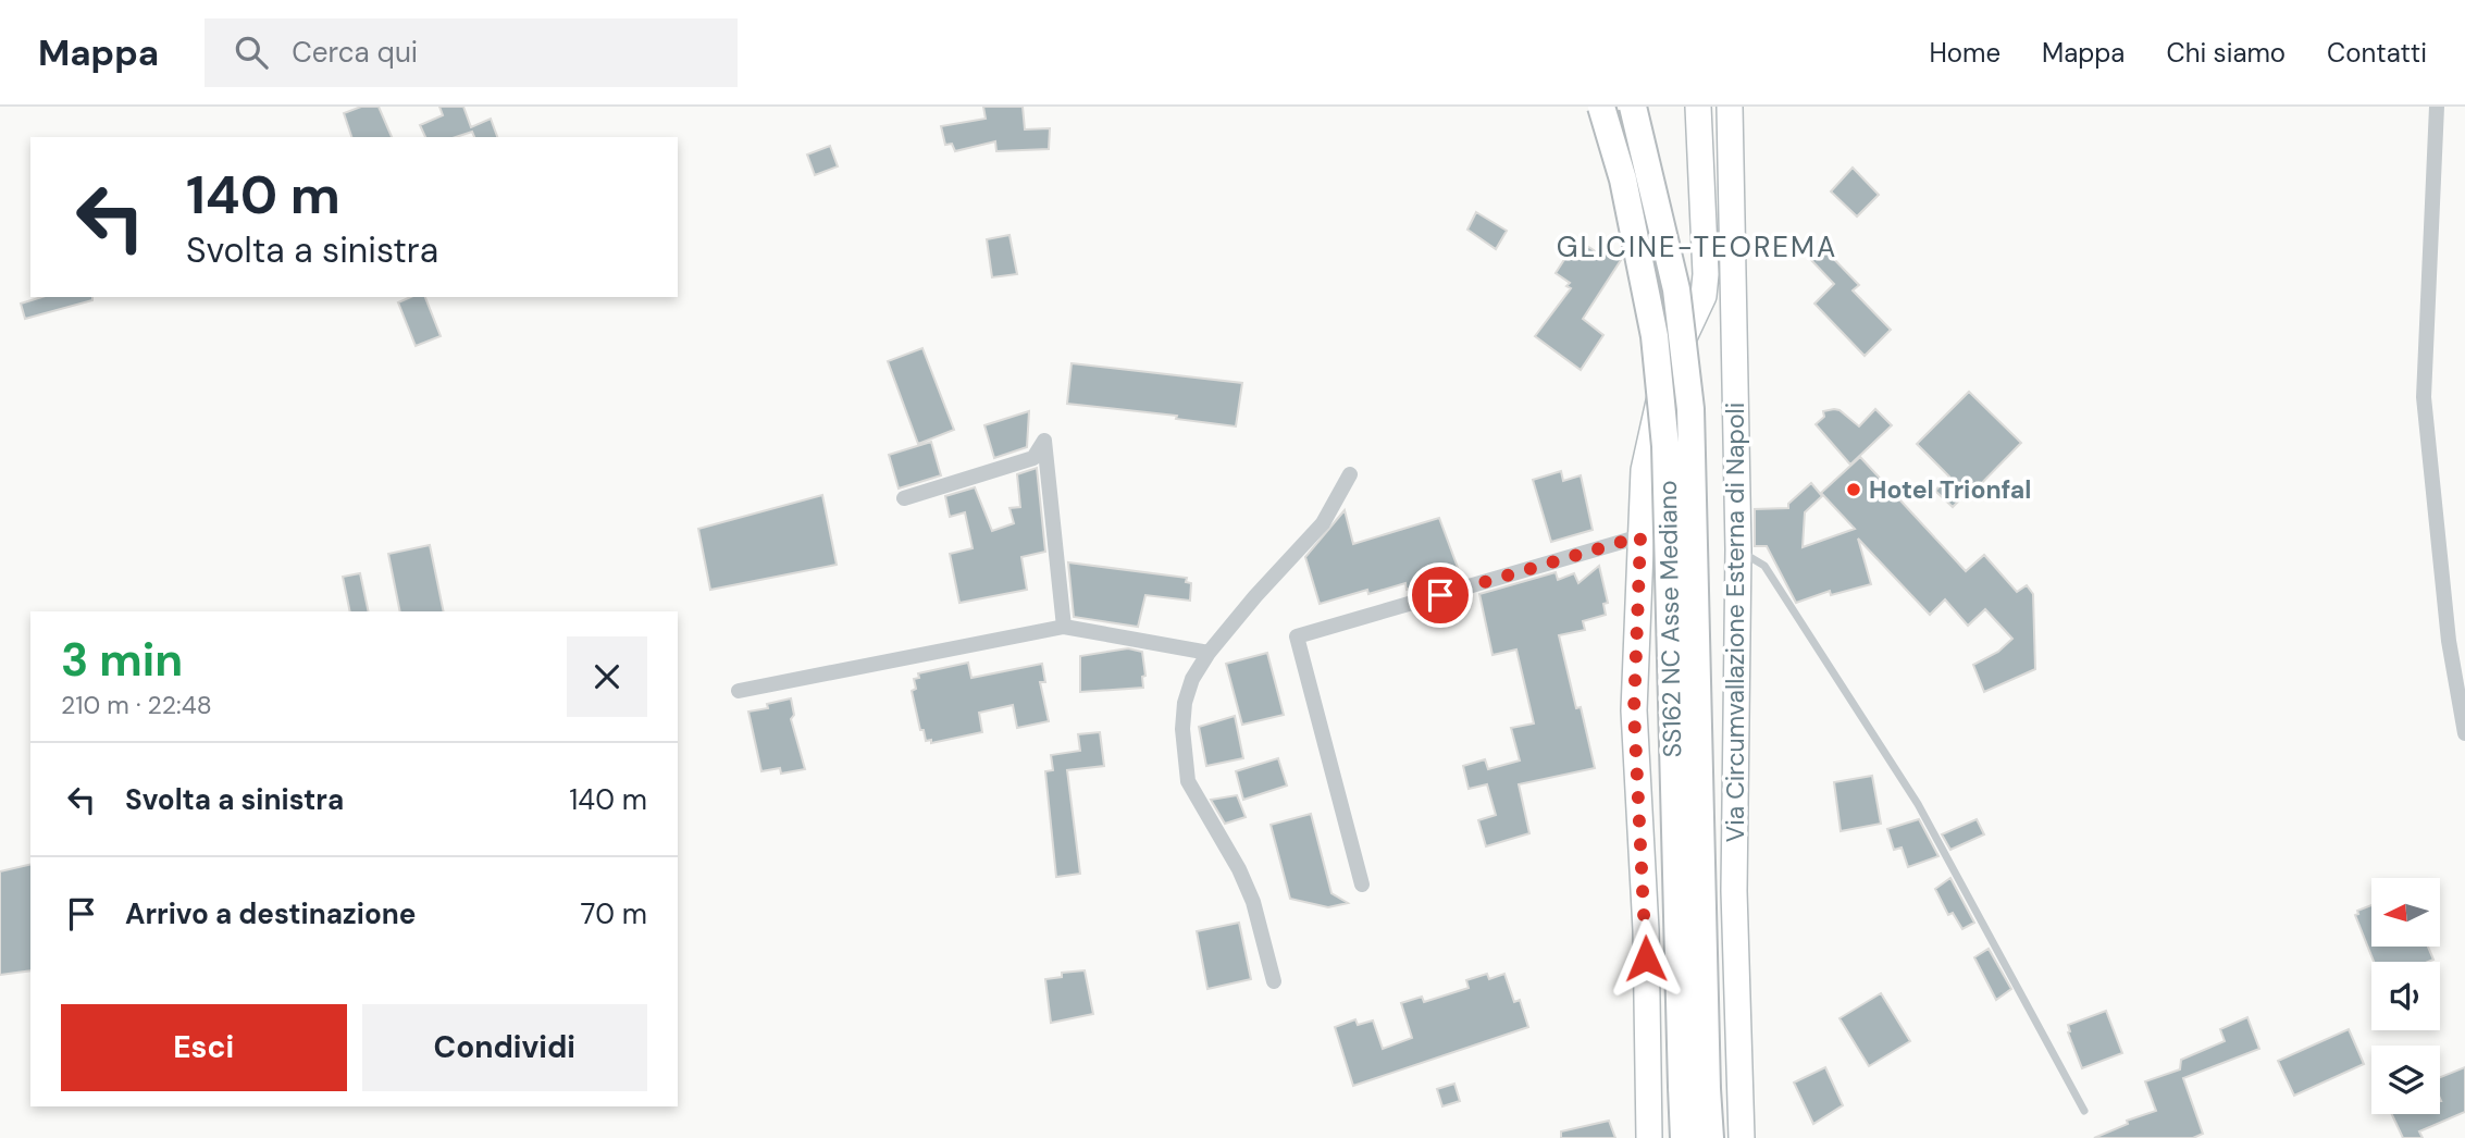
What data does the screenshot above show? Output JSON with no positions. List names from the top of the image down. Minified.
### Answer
{"streets":{"highway":["SS162 NC Asse Mediano"],"main road":["Via Circumvallazione Esterna di Napoli"]},"districts":["GLICINE-TEOREMA"],"places":["Hotel Trionfal"],"north":"left","page":{"header":"Mappa","search":"Cerca qui","nav":["Home","Mappa","Chi siamo","Contatti"],"turn":["140 m","Svolta a sinistra"],"heading":["3 min","210 m · 22:48"],"list":[{"name":"Svolta a sinistra","value":"140 m"},{"name":"Arrivo a destinazione","value":"70 m"}],"buttons":["Esci","Condividi"]}}
